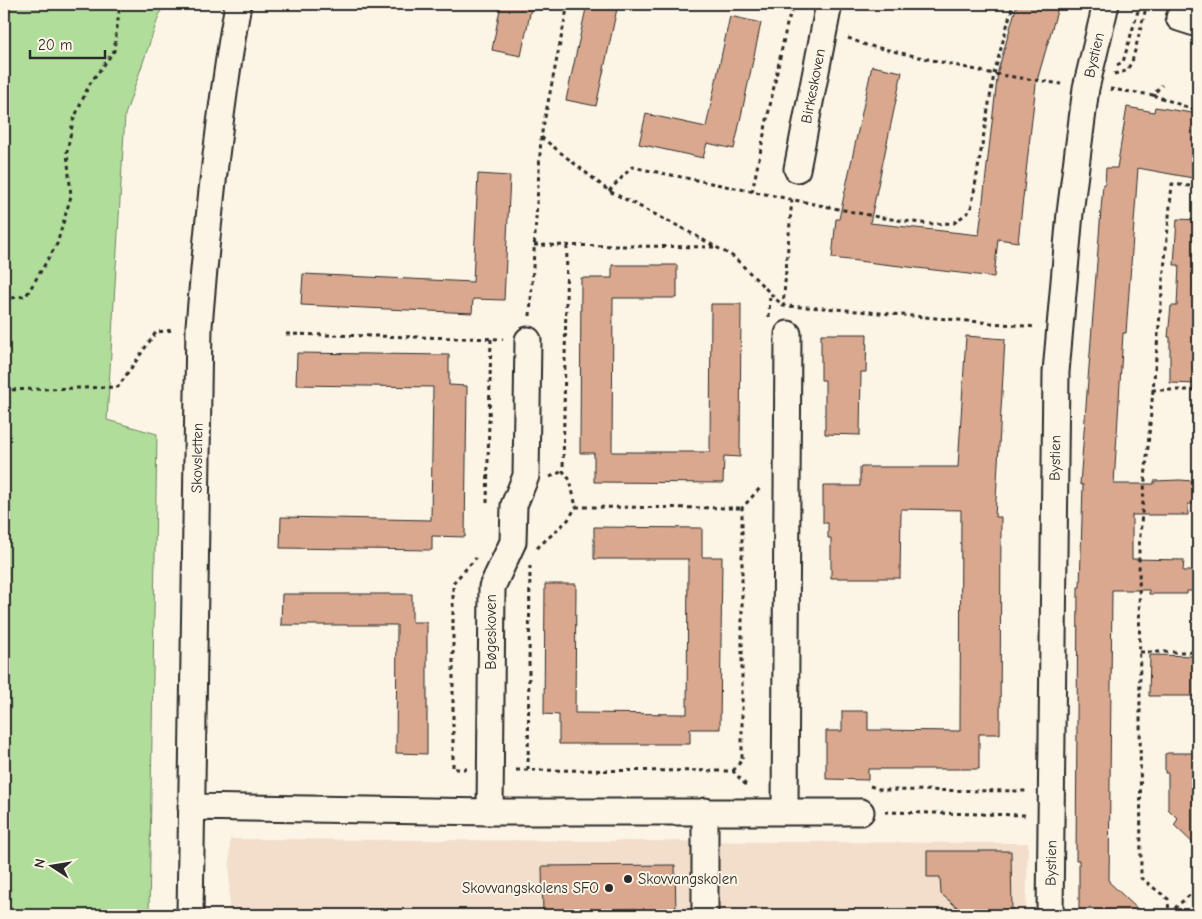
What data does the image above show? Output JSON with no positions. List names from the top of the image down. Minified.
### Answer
{"streets":{"street":["Bystien","Birkeskoven","Skovsletten","Bøgeskoven"]},"places":["Skovvangskolen","Skovvangskolens SFO"],"scale_bar":"20 m","north":"left"}
